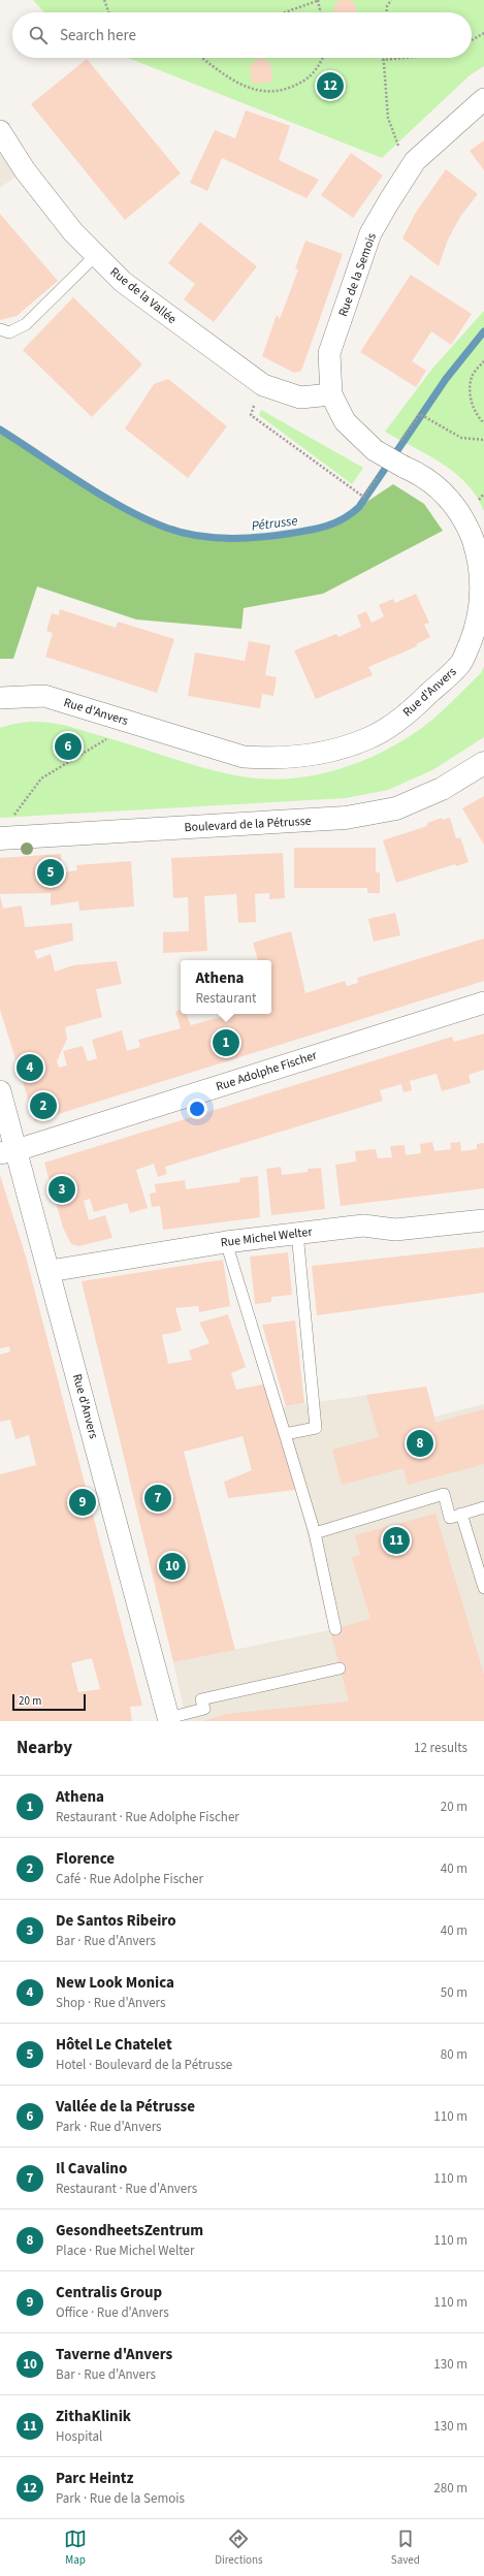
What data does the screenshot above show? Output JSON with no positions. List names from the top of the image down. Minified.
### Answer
{"streets":{"main road":["Boulevard de la Pétrusse"],"street":["Rue de la Semois","Rue de la Vallée","Rue d'Anvers","Rue Adolphe Fischer","Rue Michel Welter"]},"crossings":[["Rue de la Semois","Rue de la Vallée"],["Rue de la Semois","Rue d'Anvers"],["Rue d'Anvers","Rue Adolphe Fischer"],["Rue d'Anvers","Rue Michel Welter"]],"water":["Pétrusse"],"scale_bar":"20 m","page":{"search":"Search here","pins":["12","6","5","1","4","2","3","8","7","9","11","10"],"popup":["Athena","Restaurant"],"scale":"20 m","heading":["Nearby","12 results"],"list":[{"mark":"1","name":"Athena","note":"Restaurant · Rue Adolphe Fischer","value":"20 m"},{"mark":"2","name":"Florence","note":"Café · Rue Adolphe Fischer","value":"40 m"},{"mark":"3","name":"De Santos Ribeiro","note":"Bar · Rue d'Anvers","value":"40 m"},{"mark":"4","name":"New Look Monica","note":"Shop · Rue d'Anvers","value":"50 m"},{"mark":"5","name":"Hôtel Le Chatelet","note":"Hotel · Boulevard de la Pétrusse","value":"80 m"},{"mark":"6","name":"Vallée de la Pétrusse","note":"Park · Rue d'Anvers","value":"110 m"},{"mark":"7","name":"Il Cavalino","note":"Restaurant · Rue d'Anvers","value":"110 m"},{"mark":"8","name":"GesondheetsZentrum","note":"Place · Rue Michel Welter","value":"110 m"},{"mark":"9","name":"Centralis Group","note":"Office · Rue d'Anvers","value":"110 m"},{"mark":"10","name":"Taverne d'Anvers","note":"Bar · Rue d'Anvers","value":"130 m"},{"mark":"11","name":"ZithaKlinik","note":"Hospital","value":"130 m"},{"mark":"12","name":"Parc Heintz","note":"Park · Rue de la Semois","value":"280 m"}],"nav":["Map","Directions","Saved"]}}
